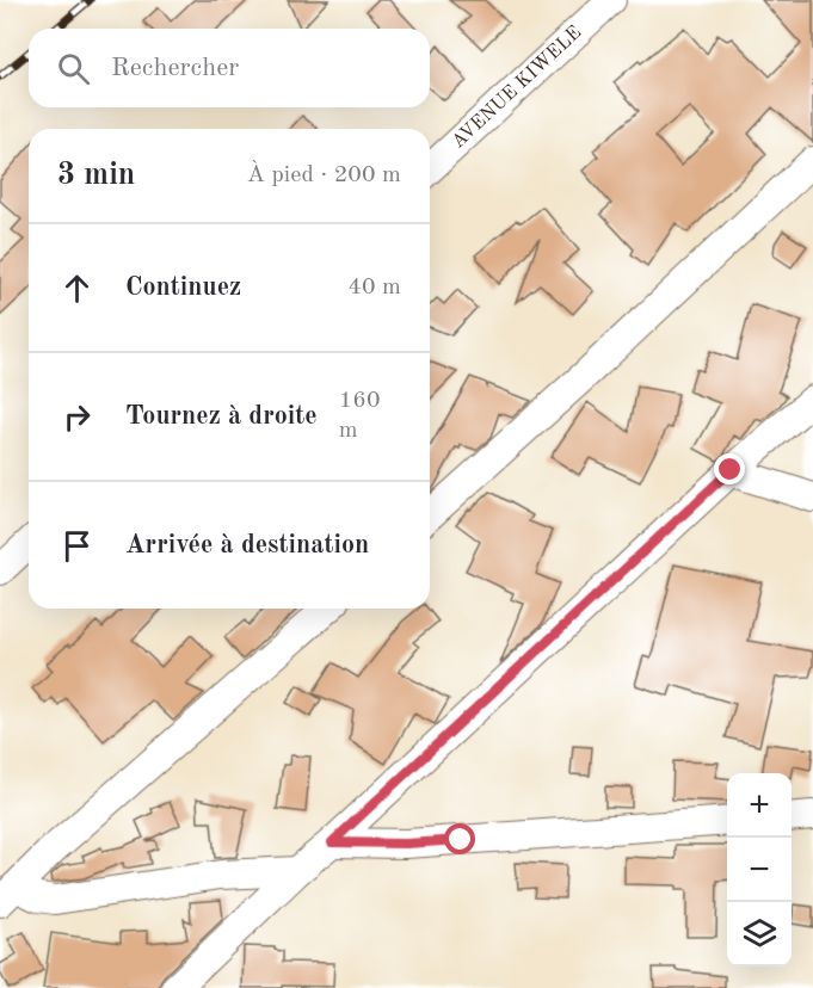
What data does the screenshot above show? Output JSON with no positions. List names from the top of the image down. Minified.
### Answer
{"streets":{"street":["AVENUE KIWELE"]},"page":{"search":"Rechercher","heading":["3 min","À pied · 200 m"],"list":[["Continuez","40 m"],["Tournez à droite","160 m"],"Arrivée à destination"],"map_buttons":["+","−"]}}
